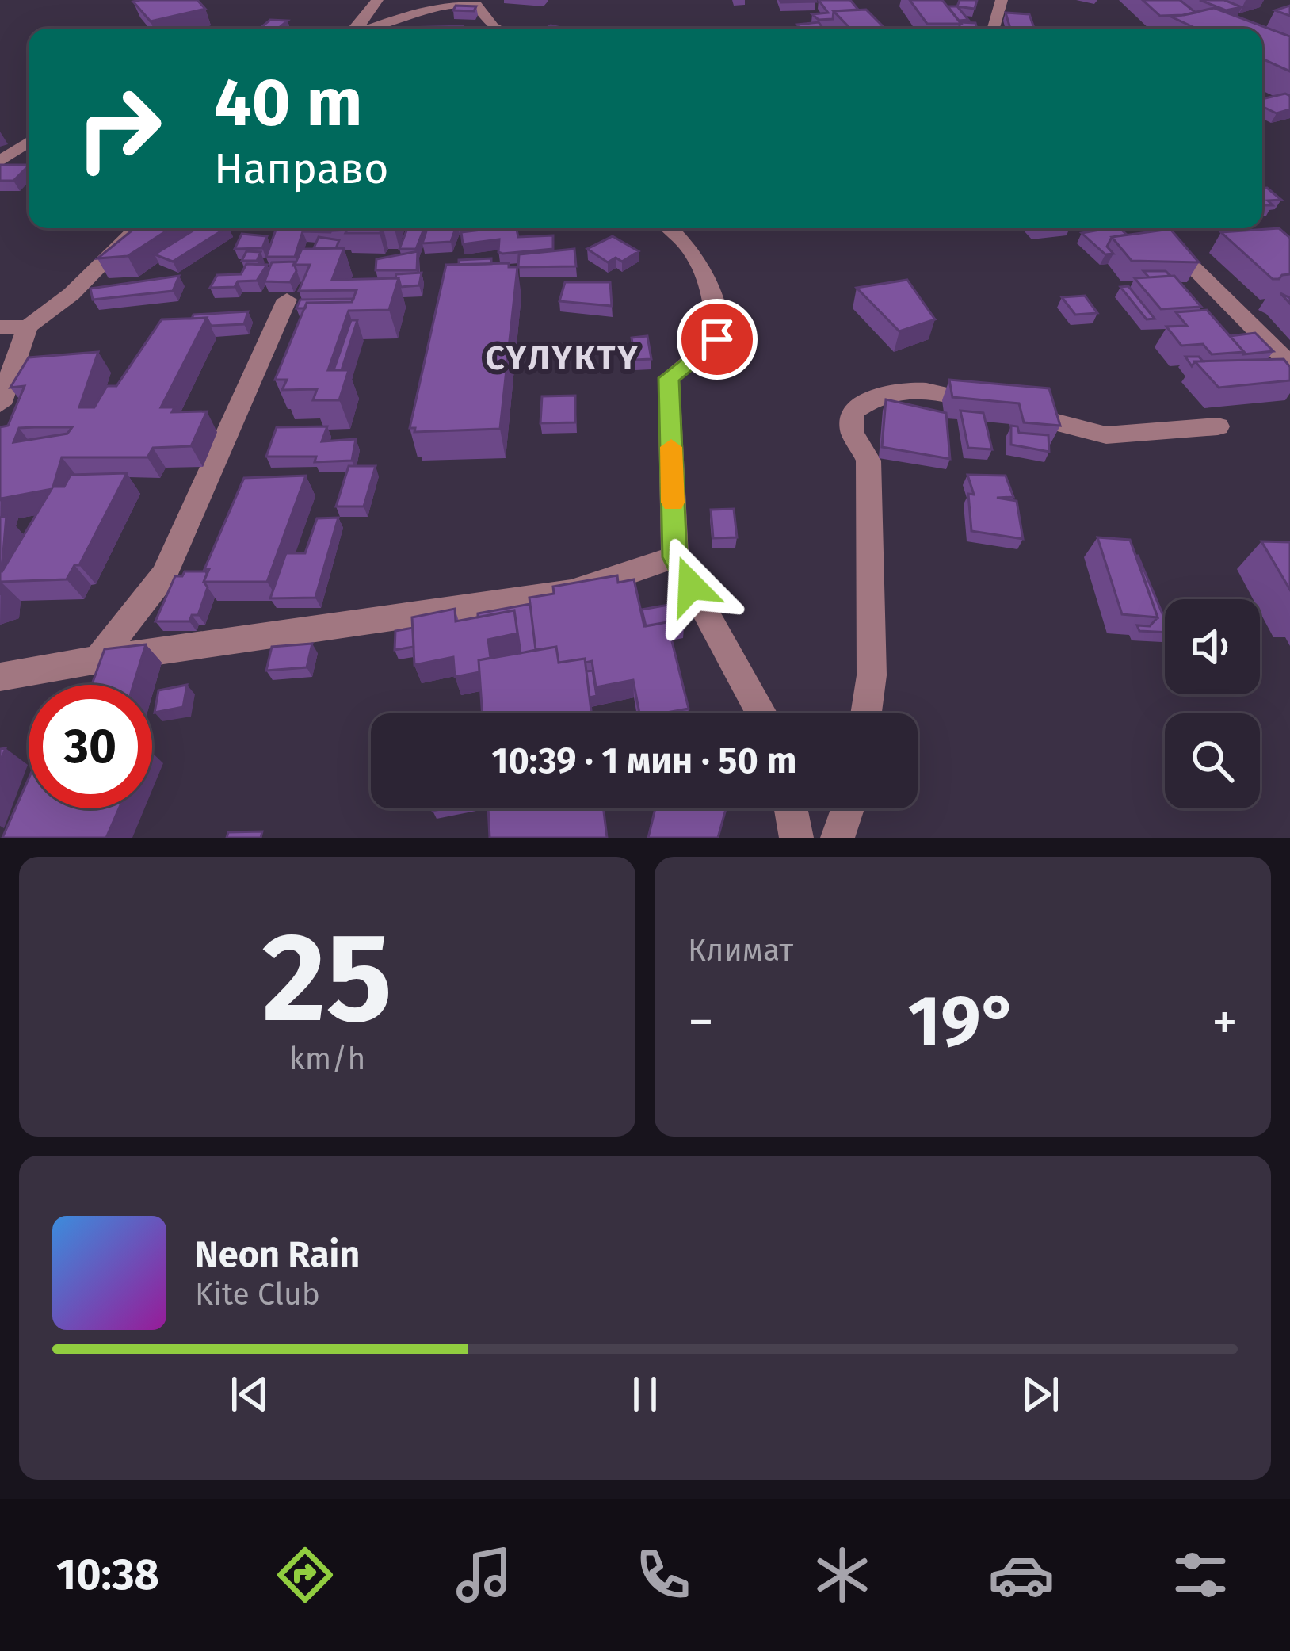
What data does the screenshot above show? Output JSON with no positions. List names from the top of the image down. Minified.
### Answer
{"districts":["СҮЛҮКТҮ"],"page":{"turn":["40 m","Направо"],"limit":"30","trip":"10:39 · 1 мин · 50 m","tile":[["25","km/h"],"Климат"],"heat":["−","19°","+"],"song":["Neon Rain","Kite Club"],"tabs":"10:38"}}
